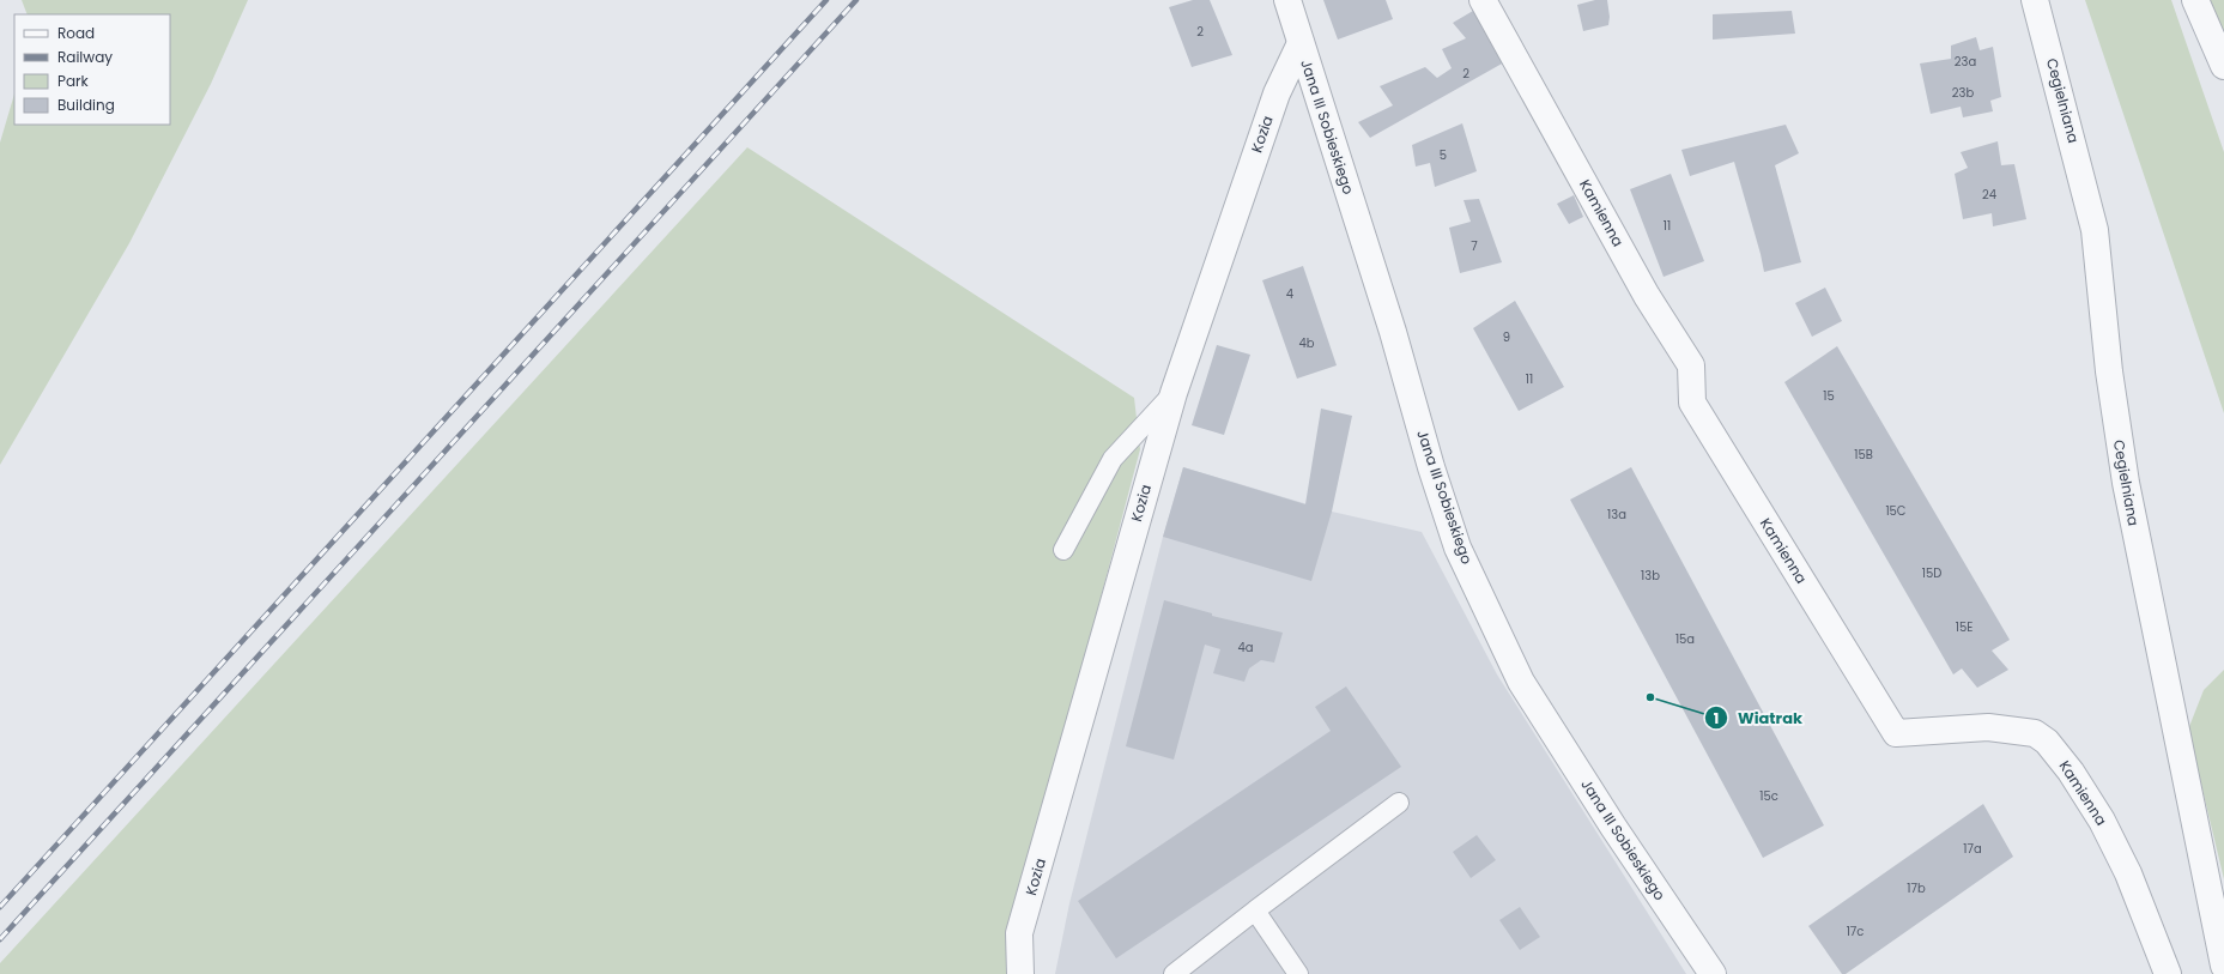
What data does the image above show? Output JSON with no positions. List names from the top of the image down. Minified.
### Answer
{"streets":{"street":["Cegielniana","Jana III Sobieskiego","Kozia","Kamienna"]},"crossings":[["Jana III Sobieskiego","Kozia"]],"places":["Wiatrak"],"house_numbers":["2","23a","2","23b","5","24","11","7","4","9","4b","11","15","15B","15C","13a","15D","13b","15E","15a","4a","15c","17a","17b","17c"],"legend":["Road","Railway","Park","Building"]}
